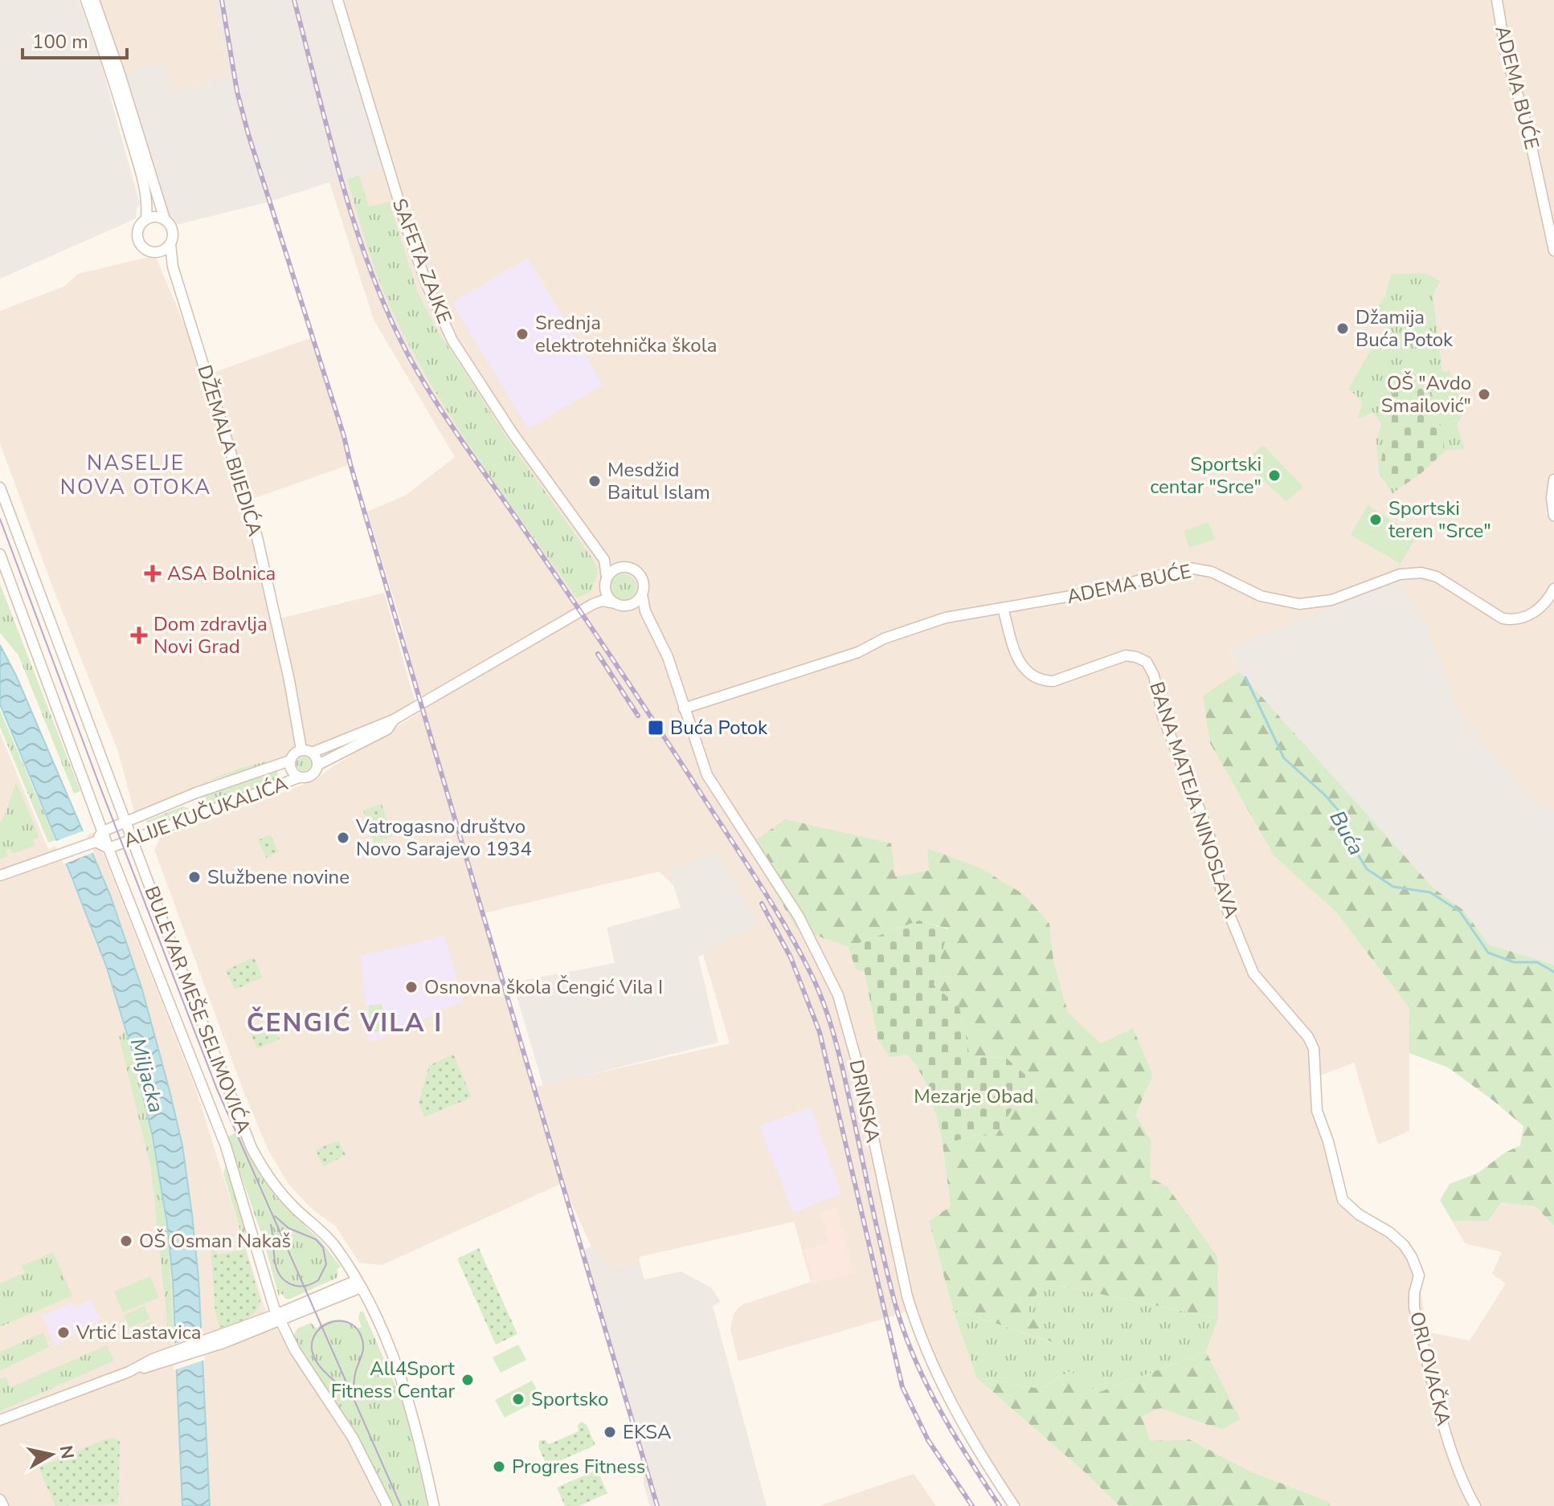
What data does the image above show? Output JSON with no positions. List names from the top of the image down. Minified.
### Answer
{"streets":{"main road":["ADEMA BUĆE","SAFETA ZAJKE","DŽEMALA BIJEDIĆA","BANA MATEJA NINOSLAVA","ALIJE KUČUKALIĆA","BULEVAR MEŠE SELIMOVIĆA","DRINSKA","ORLOVAČKA"]},"crossings":[["ADEMA BUĆE","BANA MATEJA NINOSLAVA"],["ADEMA BUĆE","DRINSKA"],["DŽEMALA BIJEDIĆA","ALIJE KUČUKALIĆA"],["BANA MATEJA NINOSLAVA","ORLOVAČKA"],["ALIJE KUČUKALIĆA","BULEVAR MEŠE SELIMOVIĆA"]],"districts":["NASELJE NOVA OTOKA","ČENGIĆ VILA I"],"water":["Buća","Miljacka"],"parks":["Mezarje Obad"],"places":{"other":["Džamija Buća Potok","Srednja elektrotehnička škola","OŠ \"Avdo Smailović\"","Sportski centar \"Srce\"","Mesdžid Baitul Islam","Sportski teren \"Srce\"","Vatrogasno društvo Novo Sarajevo 1934","Službene novine","Osnovna škola Čengić Vila I","OŠ Osman Nakaš","Vrtić Lastavica","All4Sport Fitness Centar","Sportsko","EKSA","Progres Fitness"],"health":["ASA Bolnica","Dom zdravlja Novi Grad"],"transit":["Buća Potok"]},"scale_bar":"100 m","north":"right"}
